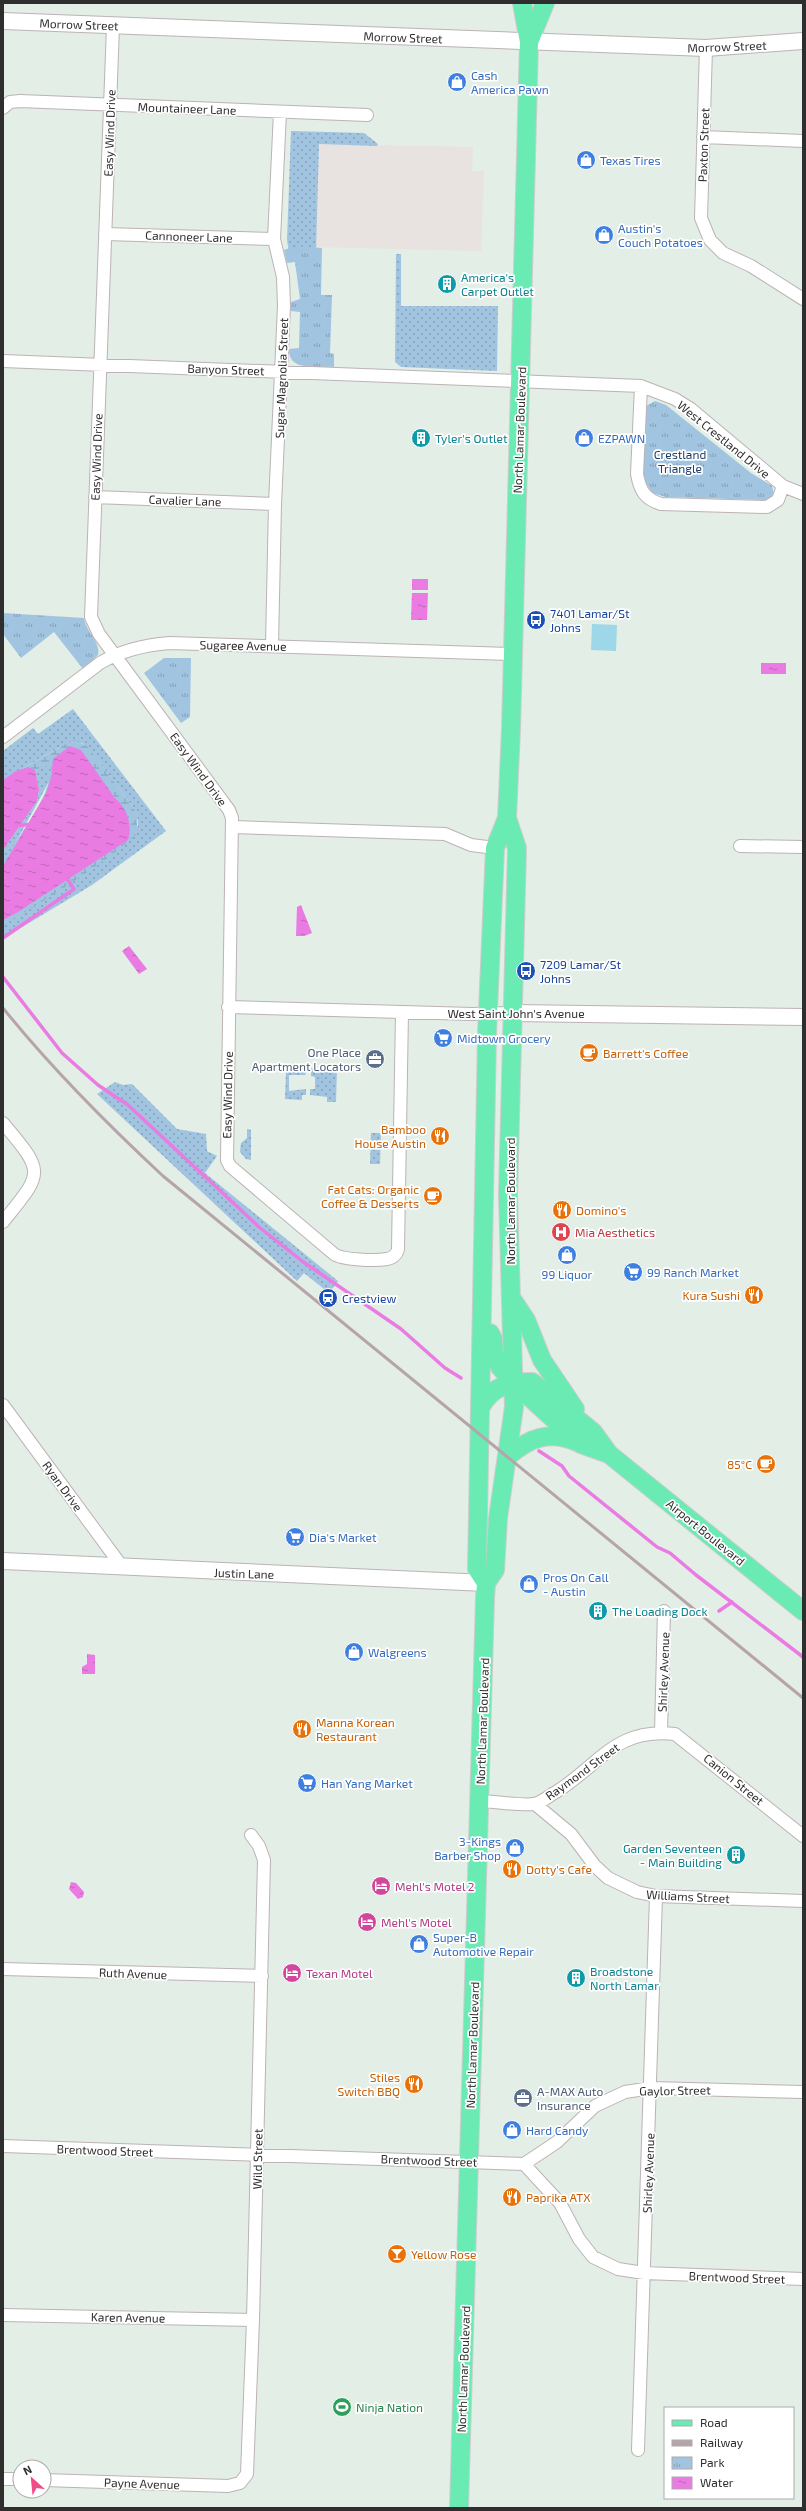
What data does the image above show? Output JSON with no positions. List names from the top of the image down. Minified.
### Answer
{"streets":{"main road":["North Lamar Boulevard","Airport Boulevard"],"street":["Morrow Street","Mountaineer Lane","Easy Wind Drive","Paxton Street","Cannoneer Lane","Banyon Street","Sugar Magnolia Street","West Crestland Drive","Cavalier Lane","Sugaree Avenue","West Saint John's Avenue","Ryan Drive","Justin Lane","Shirley Avenue","Raymond Street","Canion Street","Williams Street","Ruth Avenue","Gaylor Street","Brentwood Street","Wild Street","Karen Avenue","Payne Avenue"]},"crossings":[["Morrow Street","Easy Wind Drive"],["Morrow Street","Paxton Street"],["Morrow Street","North Lamar Boulevard"],["Mountaineer Lane","Easy Wind Drive"],["Mountaineer Lane","Sugar Magnolia Street"],["Easy Wind Drive","Cannoneer Lane"],["Easy Wind Drive","Banyon Street"],["Easy Wind Drive","Cavalier Lane"],["Easy Wind Drive","Sugaree Avenue"],["Easy Wind Drive","West Saint John's Avenue"],["Cannoneer Lane","Sugar Magnolia Street"],["Banyon Street","Sugar Magnolia Street"],["Banyon Street","North Lamar Boulevard"],["Banyon Street","West Crestland Drive"],["Sugar Magnolia Street","Cavalier Lane"],["Sugar Magnolia Street","Sugaree Avenue"],["North Lamar Boulevard","West Crestland Drive"],["North Lamar Boulevard","Sugaree Avenue"],["North Lamar Boulevard","West Saint John's Avenue"],["North Lamar Boulevard","Airport Boulevard"],["North Lamar Boulevard","Justin Lane"],["North Lamar Boulevard","Raymond Street"],["North Lamar Boulevard","Brentwood Street"],["Ryan Drive","Justin Lane"],["Shirley Avenue","Raymond Street"],["Shirley Avenue","Canion Street"],["Shirley Avenue","Williams Street"],["Shirley Avenue","Gaylor Street"],["Shirley Avenue","Brentwood Street"],["Raymond Street","Canion Street"],["Raymond Street","Williams Street"],["Ruth Avenue","Wild Street"],["Gaylor Street","Brentwood Street"],["Brentwood Street","Wild Street"],["Wild Street","Karen Avenue"],["Wild Street","Payne Avenue"]],"parks":["Crestland Triangle"],"places":{"shop":["Cash America Pawn","Texas Tires","Austin's Couch Potatoes","EZPAWN","99 Liquor","Pros On Call - Austin","Walgreens","3-Kings Barber Shop","Super-B Automotive Repair","Hard Candy"],"building":["America's Carpet Outlet","Tyler's Outlet","The Loading Dock","Garden Seventeen - Main Building","Broadstone North Lamar"],"bus stop":["7401 Lamar/St Johns","7209 Lamar/St Johns"],"supermarket":["Midtown Grocery","99 Ranch Market","Dia's Market","Han Yang Market"],"cafe":["Barrett's Coffee","Fat Cats: Organic Coffee & Desserts","85°C"],"office":["One Place Apartment Locators","A-MAX Auto Insurance"],"restaurant":["Bamboo House Austin","Domino's","Kura Sushi","Manna Korean Restaurant","Dotty's Cafe","Stiles Switch BBQ","Paprika ATX"],"hospital":["Mia Aesthetics"],"station":["Crestview"],"hotel":["Mehl's Motel 2","Mehl's Motel","Texan Motel"],"bar":["Yellow Rose"],"sports":["Ninja Nation"]},"legend":["Road","Railway","Park","Water"],"north":"top left"}
